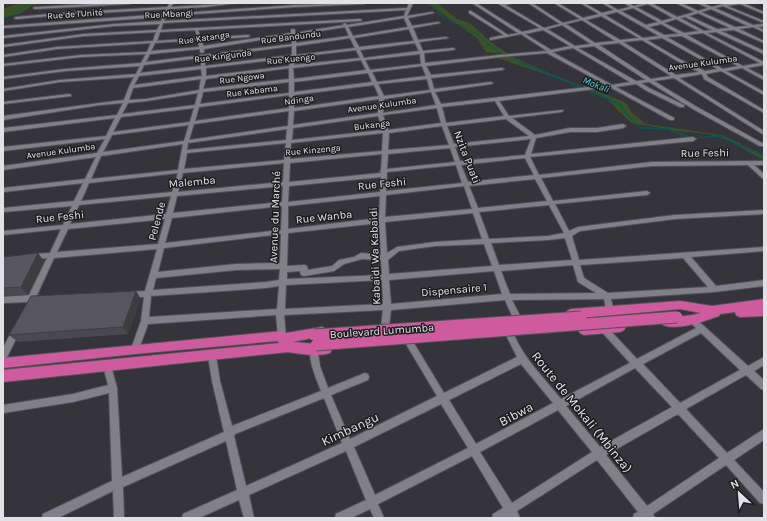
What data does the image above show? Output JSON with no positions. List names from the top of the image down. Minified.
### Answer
{"streets":{"highway":["Boulevard Lumumba"],"street":["Rue de l'Unité","Rue Mbangi","Rue Bandundu","Rue Katanga","Rue Kingunda","Rue Kuengo","Avenue Kulumba","Rue Ngowa","Rue Kabama","Ndinga","Bukanga","Rue Kinzenga","Rue Feshi","Nzita Puati","Malemba","Avenue du Marché","Rue Wanba","Pelende","Kabaidi Wa Kabaidi","Dispensaire 1","Route de Mokali (Mbinza)","Bibwa","Kimbangu"]},"crossings":[["Rue de l'Unité","Avenue du Marché"],["Rue Mbangi","Avenue du Marché"],["Rue Bandundu","Nzita Puati"],["Rue Bandundu","Avenue du Marché"],["Rue Bandundu","Pelende"],["Rue Katanga","Nzita Puati"],["Rue Katanga","Avenue du Marché"],["Rue Katanga","Pelende"],["Rue Kingunda","Nzita Puati"],["Rue Kingunda","Avenue du Marché"],["Rue Kingunda","Pelende"],["Rue Kuengo","Nzita Puati"],["Rue Kuengo","Avenue du Marché"],["Rue Kuengo","Pelende"],["Avenue Kulumba","Nzita Puati"],["Avenue Kulumba","Avenue du Marché"],["Avenue Kulumba","Pelende"],["Avenue Kulumba","Kabaidi Wa Kabaidi"],["Rue Ngowa","Nzita Puati"],["Rue Ngowa","Avenue du Marché"],["Rue Ngowa","Pelende"],["Rue Kabama","Nzita Puati"],["Rue Kabama","Avenue du Marché"],["Rue Kabama","Pelende"],["Ndinga","Nzita Puati"],["Ndinga","Avenue du Marché"],["Ndinga","Pelende"],["Ndinga","Kabaidi Wa Kabaidi"],["Bukanga","Nzita Puati"],["Bukanga","Avenue du Marché"],["Bukanga","Pelende"],["Bukanga","Kabaidi Wa Kabaidi"],["Rue Kinzenga","Nzita Puati"],["Rue Kinzenga","Avenue du Marché"],["Rue Kinzenga","Pelende"],["Rue Kinzenga","Kabaidi Wa Kabaidi"],["Rue Feshi","Nzita Puati"],["Rue Feshi","Avenue du Marché"],["Rue Feshi","Pelende"],["Rue Feshi","Kabaidi Wa Kabaidi"],["Nzita Puati","Malemba"],["Nzita Puati","Rue Wanba"],["Nzita Puati","Dispensaire 1"],["Malemba","Avenue du Marché"],["Malemba","Pelende"],["Malemba","Kabaidi Wa Kabaidi"],["Avenue du Marché","Rue Wanba"],["Avenue du Marché","Dispensaire 1"],["Avenue du Marché","Boulevard Lumumba"],["Rue Wanba","Pelende"],["Rue Wanba","Kabaidi Wa Kabaidi"],["Pelende","Dispensaire 1"],["Pelende","Boulevard Lumumba"],["Kabaidi Wa Kabaidi","Dispensaire 1"],["Route de Mokali (Mbinza)","Bibwa"],["Route de Mokali (Mbinza)","Kimbangu"]],"water":["Mokali"],"north":"top left"}
